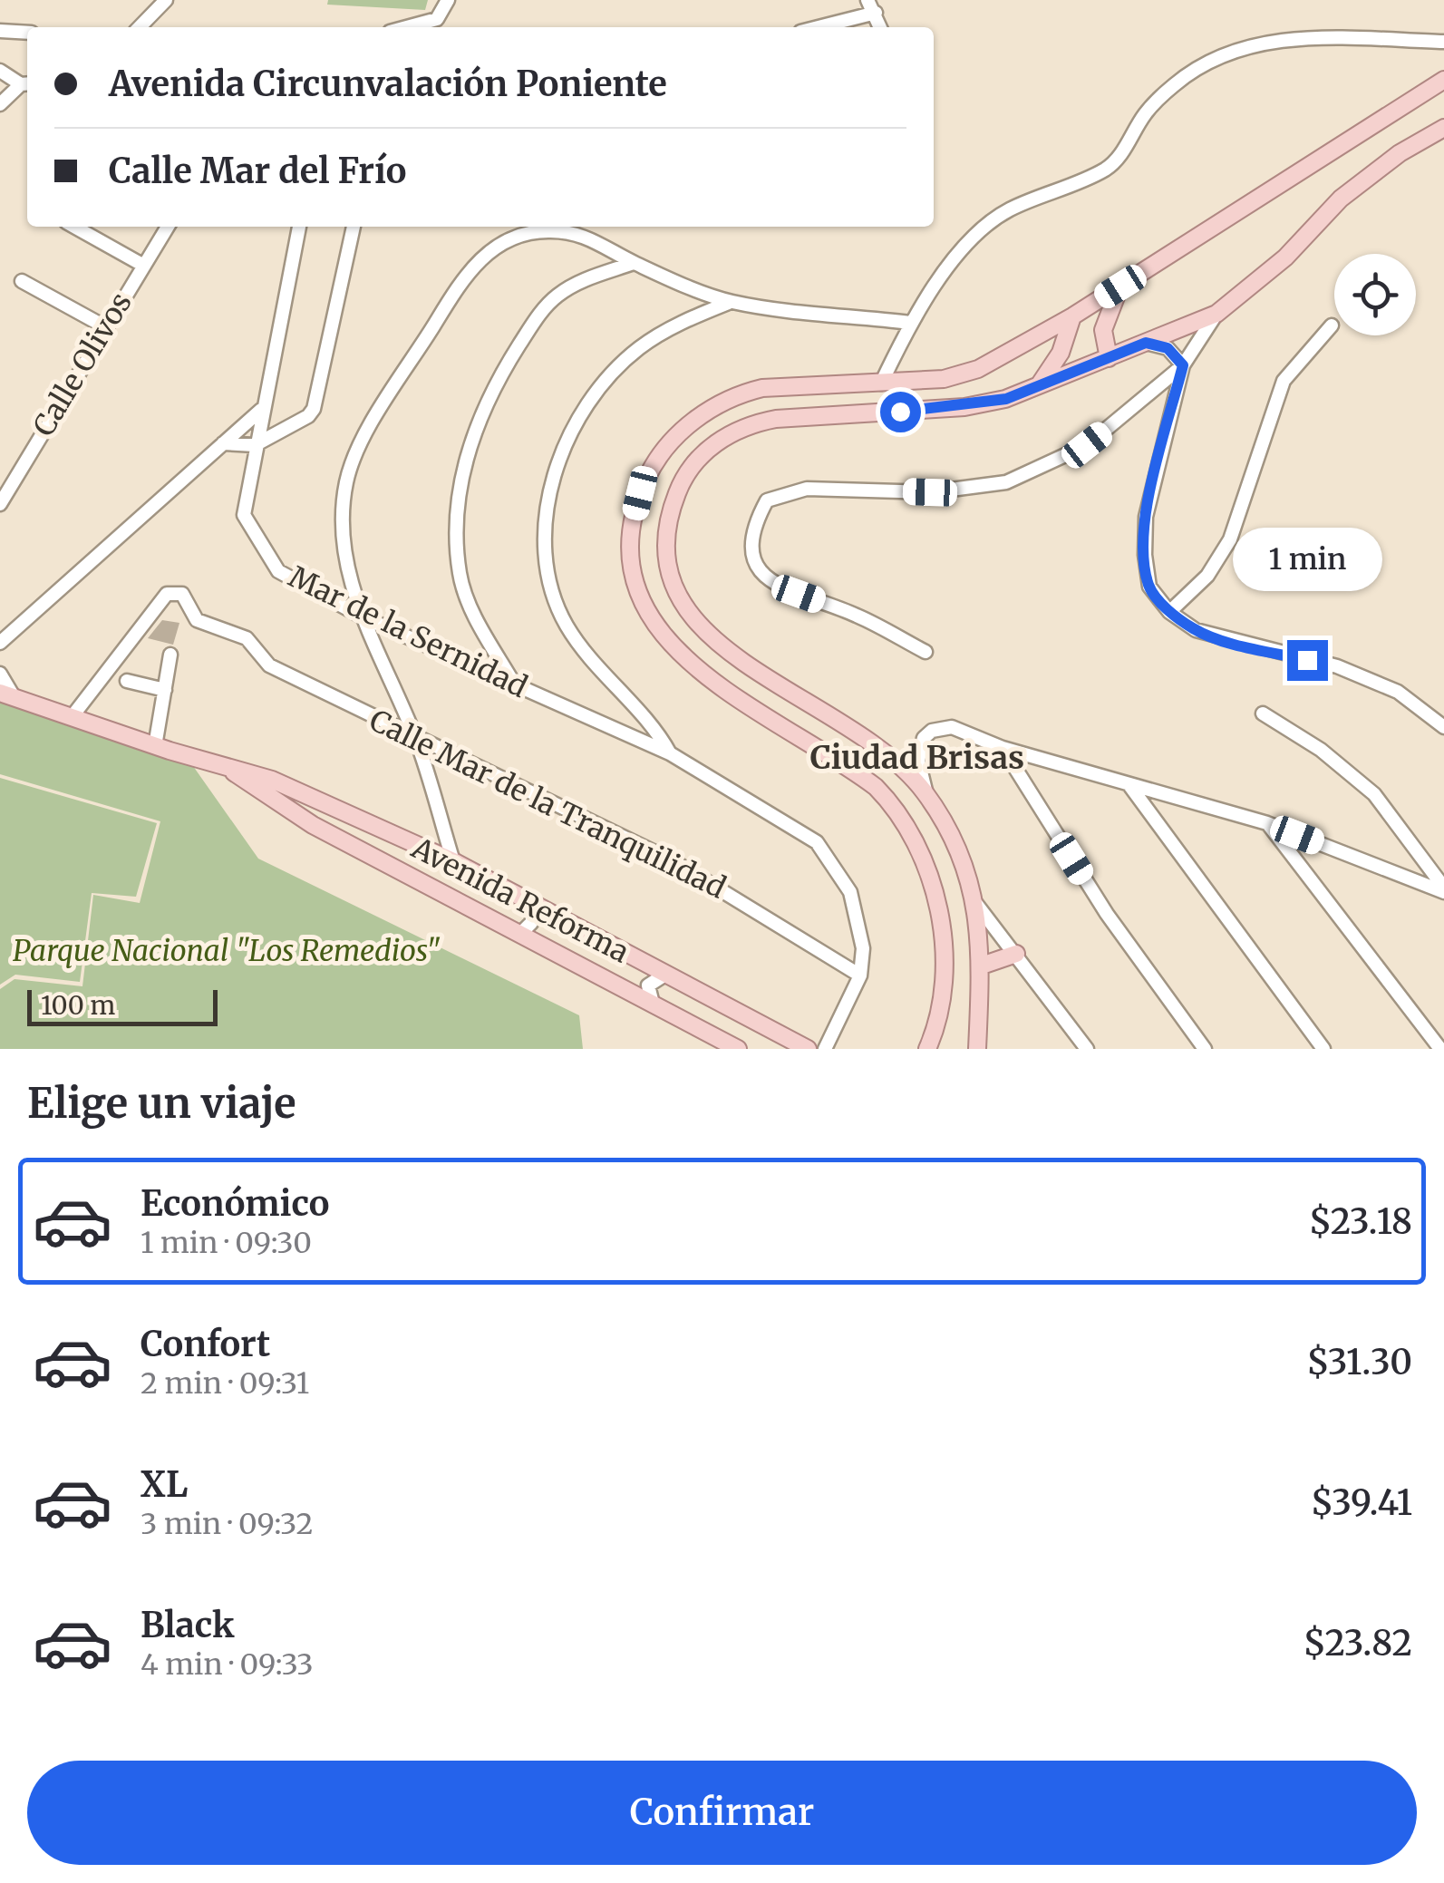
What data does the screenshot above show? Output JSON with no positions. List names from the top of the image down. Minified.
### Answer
{"streets":{"main road":["Avenida Reforma"],"street":["Calle Olivos","Mar de la Sernidad","Calle Mar de la Tranquilidad"]},"crossings":[["Calle Mar de la Tranquilidad","Avenida Reforma"]],"districts":["Ciudad Brisas"],"parks":["Parque Nacional \"Los Remedios\""],"scale_bar":"100 m","page":{"banner":["Avenida Circunvalación Poniente","Calle Mar del Frío"],"bubble":"1 min","scale":"100 m","heading":"Elige un viaje","list":[{"name":"Económico","note":"1 min · 09:30","value":"$23.18"},{"name":"Confort","note":"2 min · 09:31","value":"$31.30"},{"name":"XL","note":"3 min · 09:32","value":"$39.41"},{"name":"Black","note":"4 min · 09:33","value":"$23.82"}],"buttons":"Confirmar"}}
